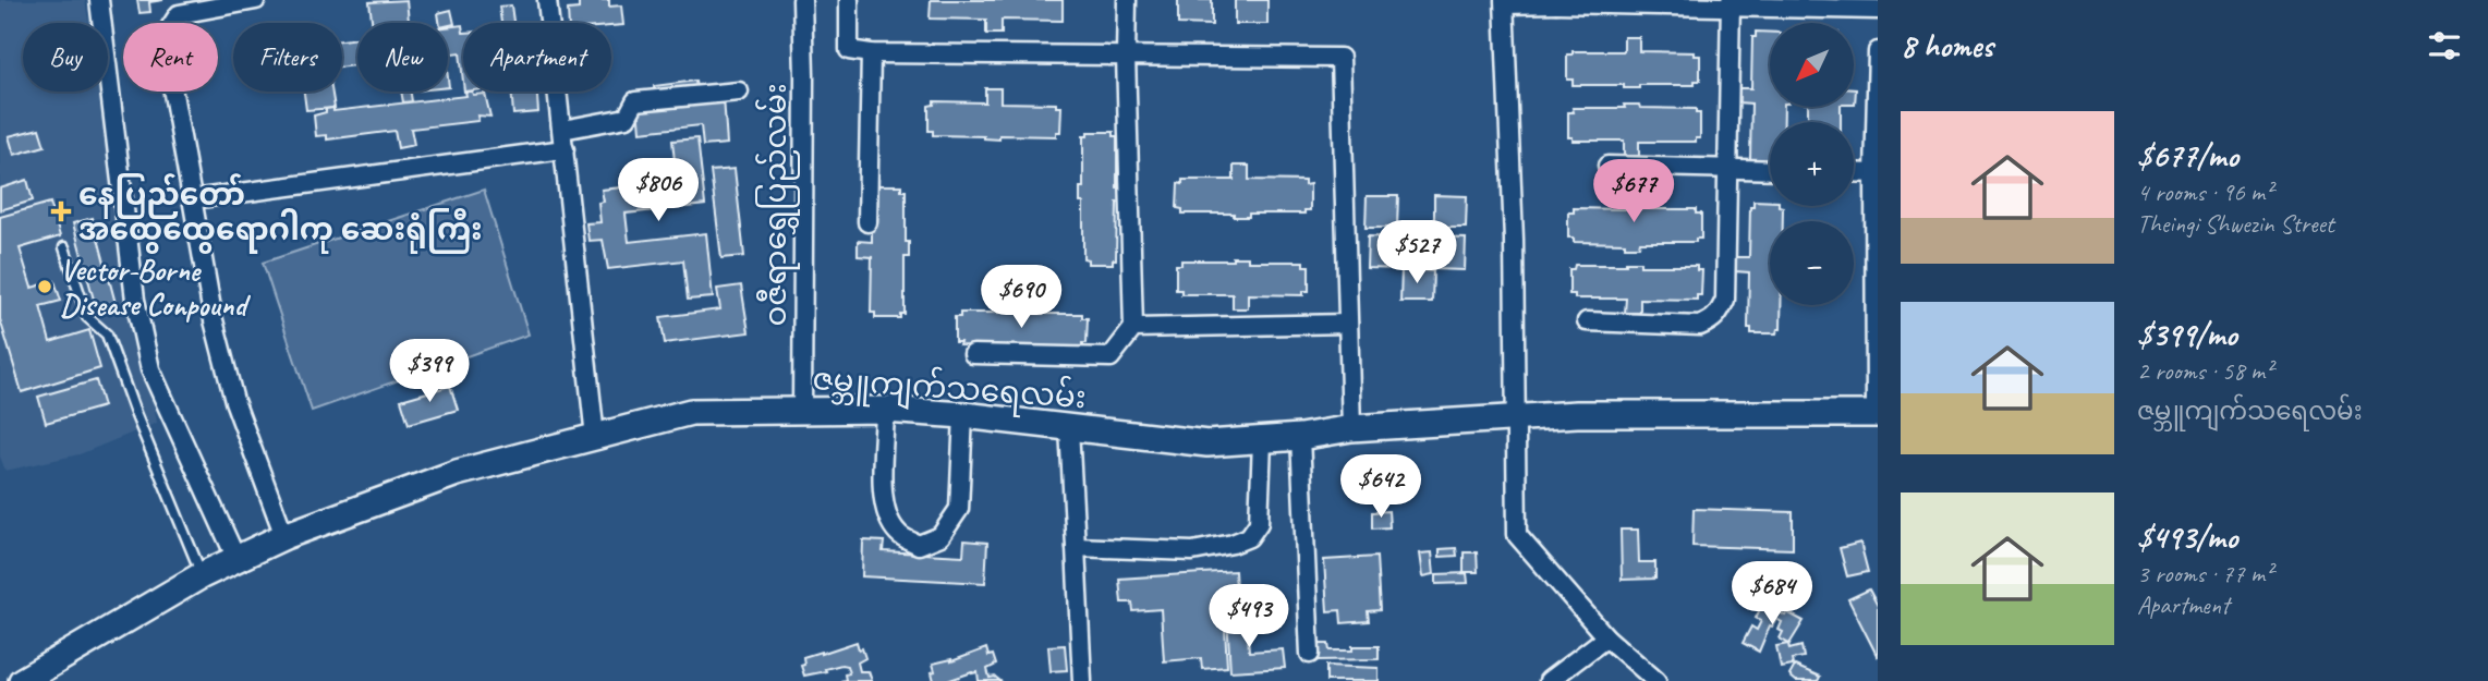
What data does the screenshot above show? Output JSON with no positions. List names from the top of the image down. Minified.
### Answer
{"streets":{"main road":["ဇမ္ဘူကျက်သရေလမ်း"],"street":["ဝဇီရာရွှေပြည်လမ်း"]},"crossings":[["ဝဇီရာရွှေပြည်လမ်း","ဇမ္ဘူကျက်သရေလမ်း"]],"places":{"health":["နေပြည်တော် အထွေထွေရောဂါကု ဆေးရုံကြီး"],"other":["Vector-Borne Disease Conpound"]},"north":"bottom left","page":{"heading":"8 homes","map_buttons":["+","−"],"chip":["Buy","Rent","Filters","New","Apartment"],"list":[{"name":"$677/mo","note":"4 rooms · 96 m² · Theingi Shwezin Street"},{"name":"$399/mo","note":"2 rooms · 58 m² · ဇမ္ဘူကျက်သရေလမ်း"},{"name":"$493/mo","note":"3 rooms · 77 m² · Apartment"}],"price":["$806","$677","$527","$690","$399","$642","$684","$493"]}}
